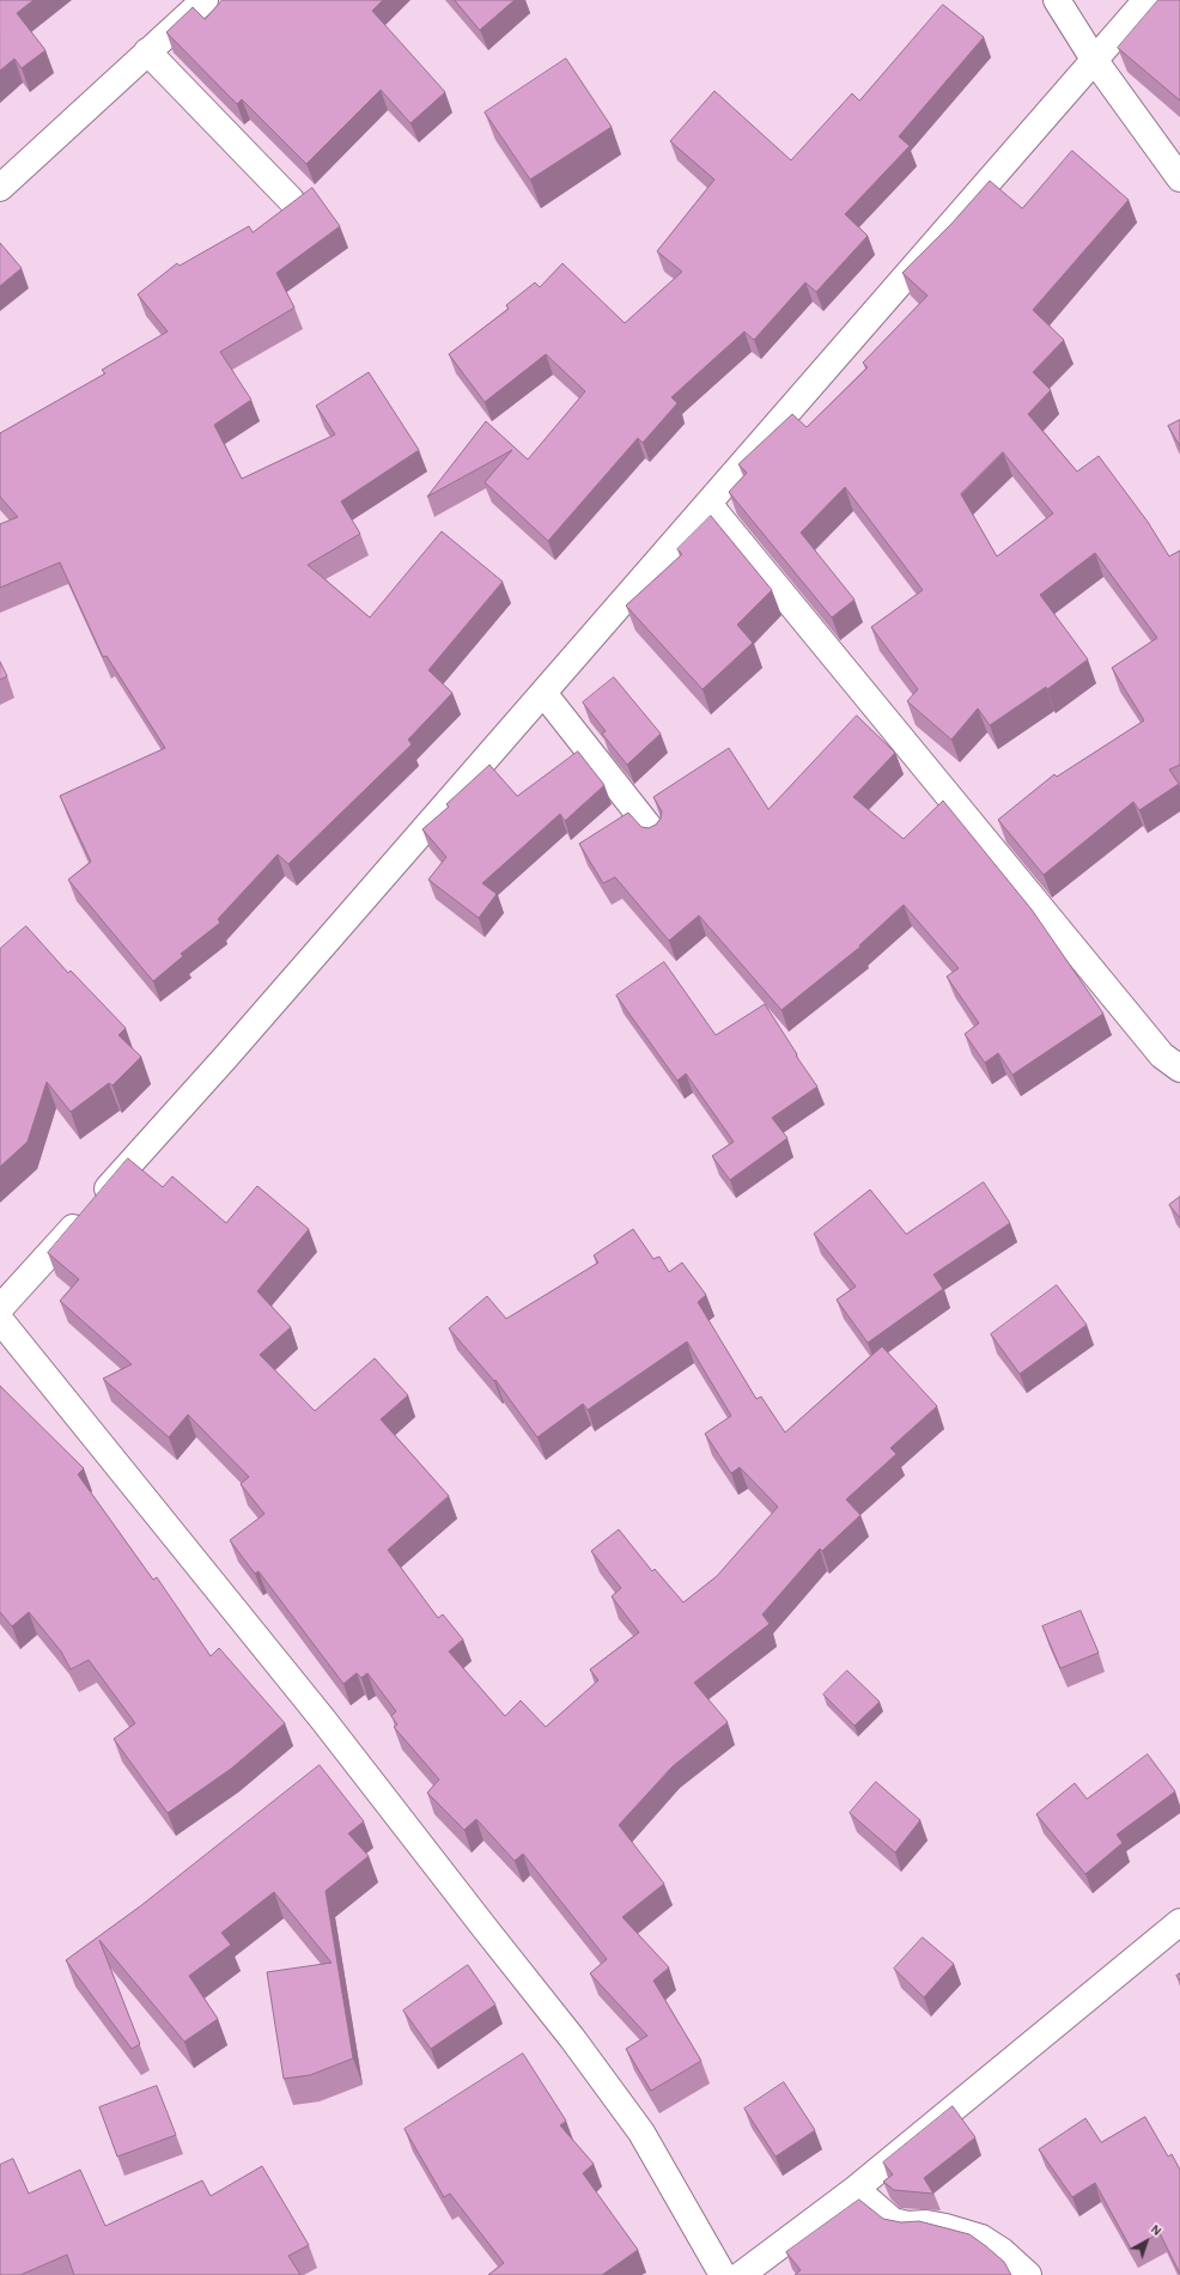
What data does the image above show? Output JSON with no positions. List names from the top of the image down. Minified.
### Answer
{"north":"top right"}
